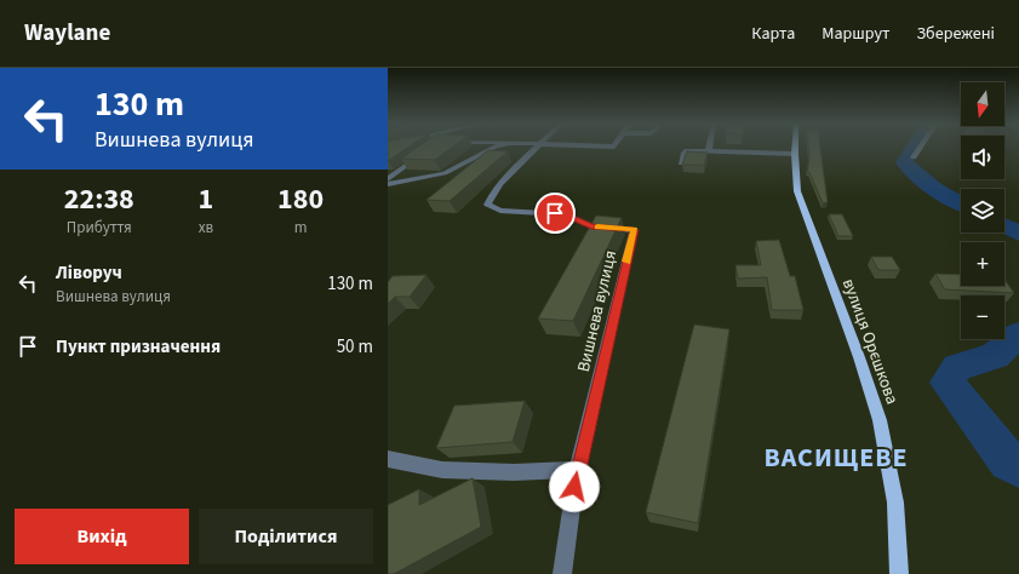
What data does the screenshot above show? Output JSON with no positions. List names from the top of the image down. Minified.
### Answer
{"streets":{"main road":["вулиця Орєшкова"],"street":["Вишнева вулиця"]},"districts":["ВАСИЩЕВЕ"],"north":"bottom","page":{"header":"Waylane","nav":["Карта","Маршрут","Збережені"],"turn":["130 m","Вишнева вулиця"],"map_buttons":["+","−"],"eta":["22:38","Прибуття","1","хв","180","m"],"list":[{"name":"Ліворуч","note":"Вишнева вулиця","value":"130 m"},{"name":"Пункт призначення","value":"50 m"}],"buttons":["Вихід","Поділитися"]}}
